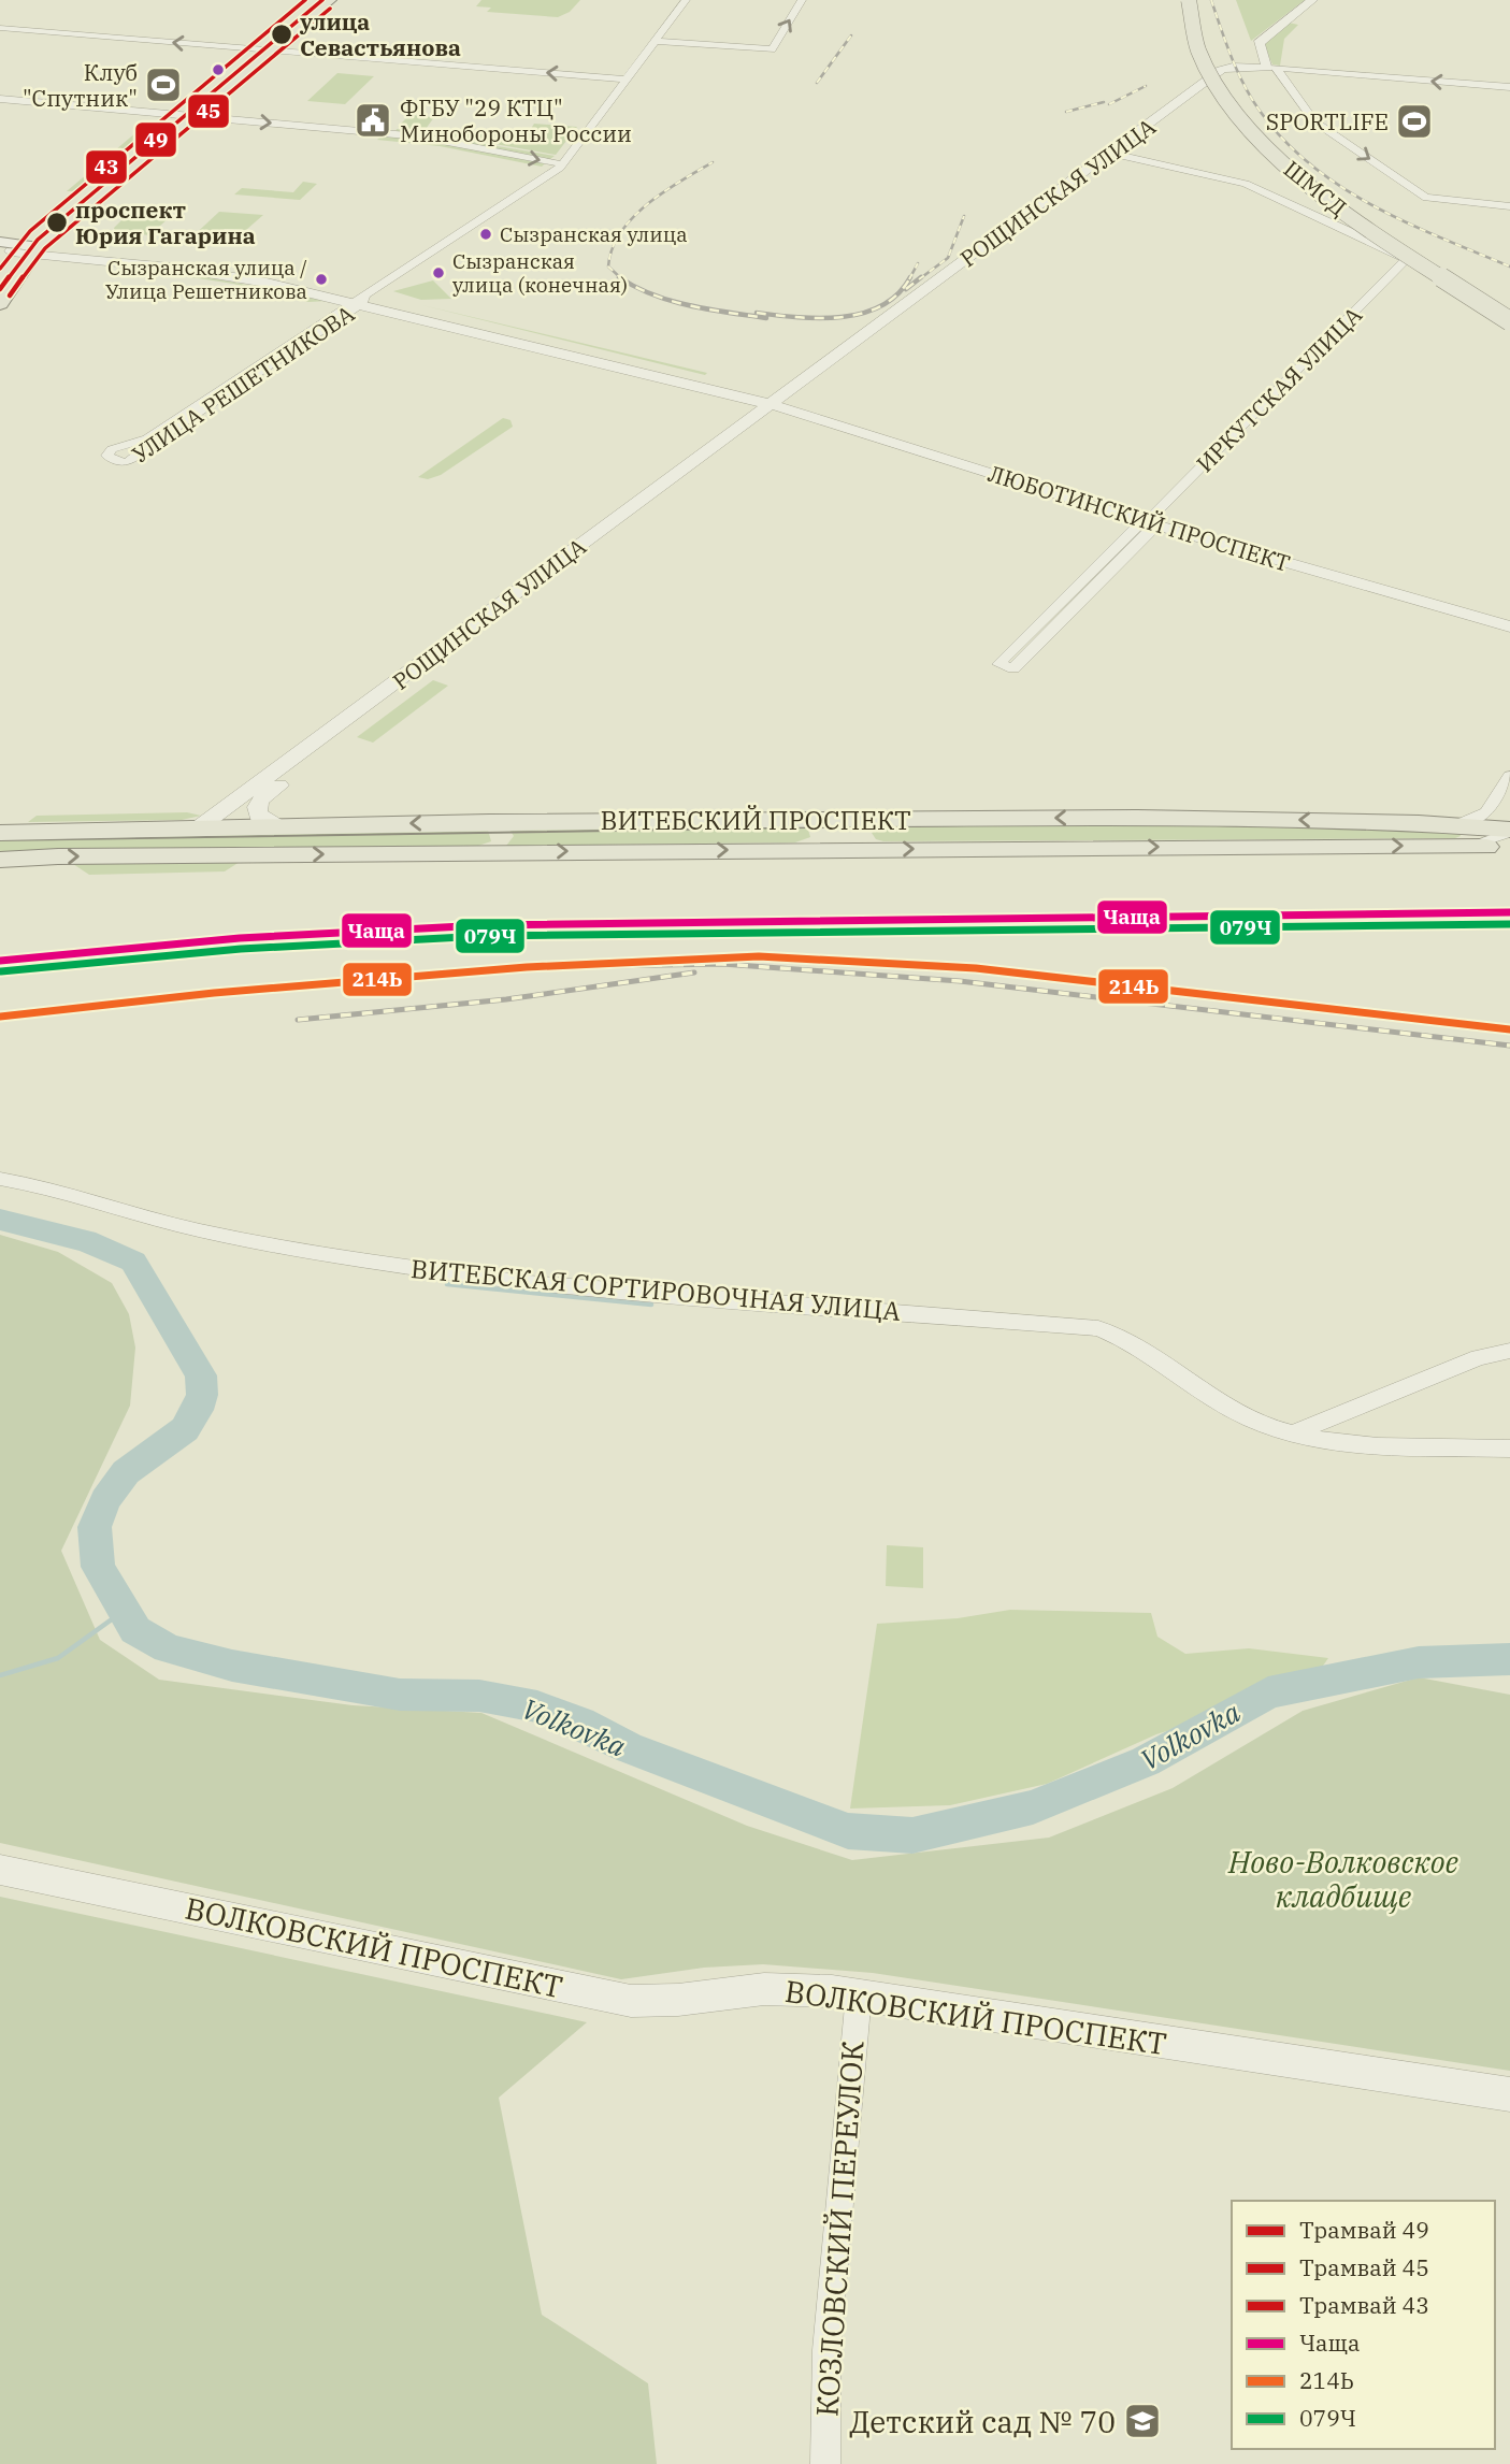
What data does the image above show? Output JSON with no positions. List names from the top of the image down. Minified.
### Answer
{"streets":{"main road":["ШМСД","ВИТЕБСКИЙ ПРОСПЕКТ"],"street":["РОЩИНСКАЯ УЛИЦА","УЛИЦА РЕШЕТНИКОВА","ИРКУТСКАЯ УЛИЦА","ЛЮБОТИНСКИЙ ПРОСПЕКТ","ВИТЕБСКАЯ СОРТИРОВОЧНАЯ УЛИЦА","ВОЛКОВСКИЙ ПРОСПЕКТ","КОЗЛОВСКИЙ ПЕРЕУЛОК"]},"crossings":[["РОЩИНСКАЯ УЛИЦА","ИРКУТСКАЯ УЛИЦА"],["РОЩИНСКАЯ УЛИЦА","ЛЮБОТИНСКИЙ ПРОСПЕКТ"],["РОЩИНСКАЯ УЛИЦА","ВИТЕБСКИЙ ПРОСПЕКТ"],["ИРКУТСКАЯ УЛИЦА","ЛЮБОТИНСКИЙ ПРОСПЕКТ"],["ВОЛКОВСКИЙ ПРОСПЕКТ","КОЗЛОВСКИЙ ПЕРЕУЛОК"]],"water":["Volkovka"],"parks":["Ново-Волковское кладбище"],"places":{"other":["улица Севастьянова","проспект Юрия Гагарина","Сызранская улица","Сызранская улица (конечная)","Сызранская улица / Улица Решетникова"],"sports":["Клуб \"Спутник\"","SPORTLIFE"],"public building":["ФГБУ \"29 КТЦ\" Минобороны России"],"school or university":["Детский сад № 70"]},"lines":["tram line 49","tram line 43","tram line 45","transit line Чаща","transit line 079Ч","transit line 214Ь"],"legend":["Трамвай 49","Трамвай 45","Трамвай 43","Чаща","214Ь","079Ч"]}
